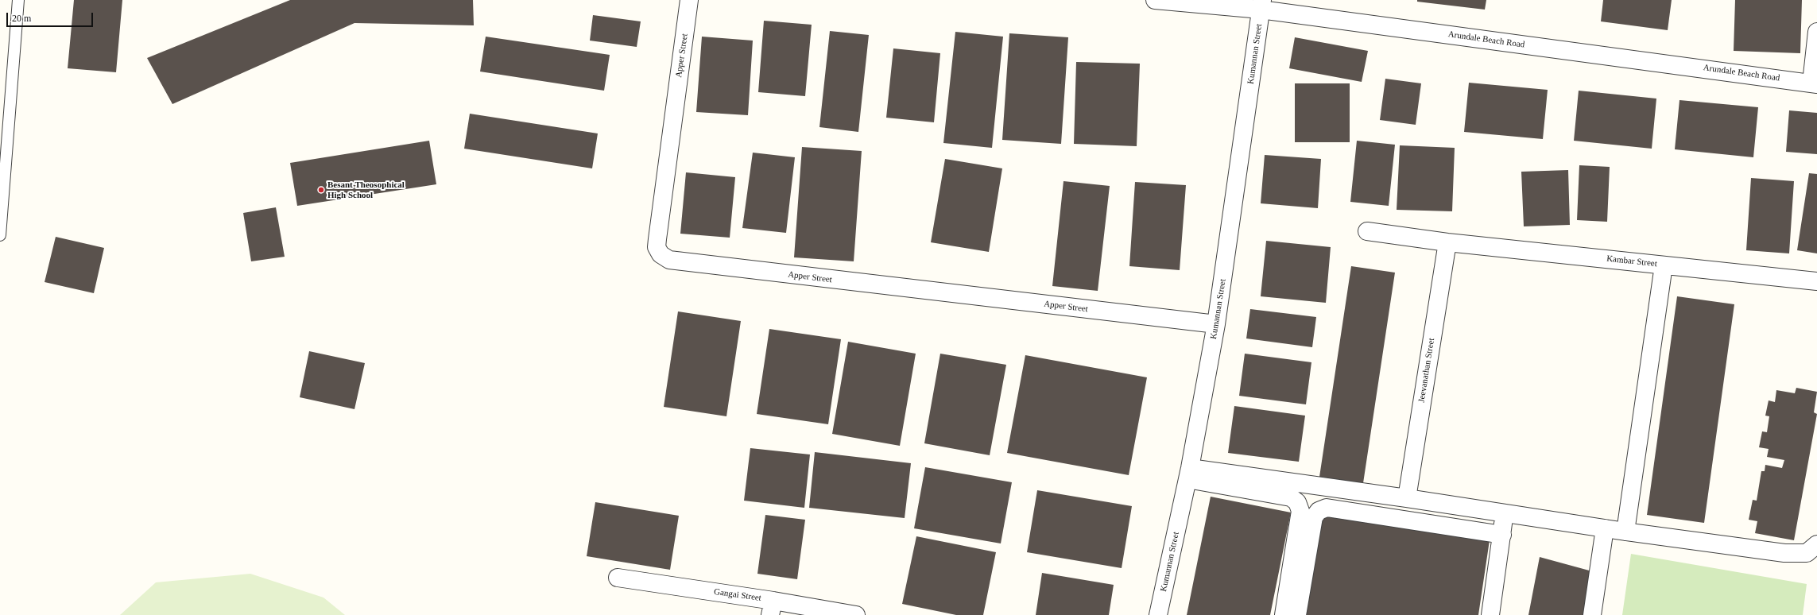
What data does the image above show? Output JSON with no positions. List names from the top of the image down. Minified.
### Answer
{"streets":{"street":["Arundale Beach Road","Kumannan Street","Apper Street","Kambar Street","Jeevanathan Street","Gangai Street"]},"crossings":[["Arundale Beach Road","Kumannan Street"],["Kumannan Street","Apper Street"],["Kambar Street","Jeevanathan Street"]],"places":["Besant Theosophical High School"],"scale_bar":"20 m"}
